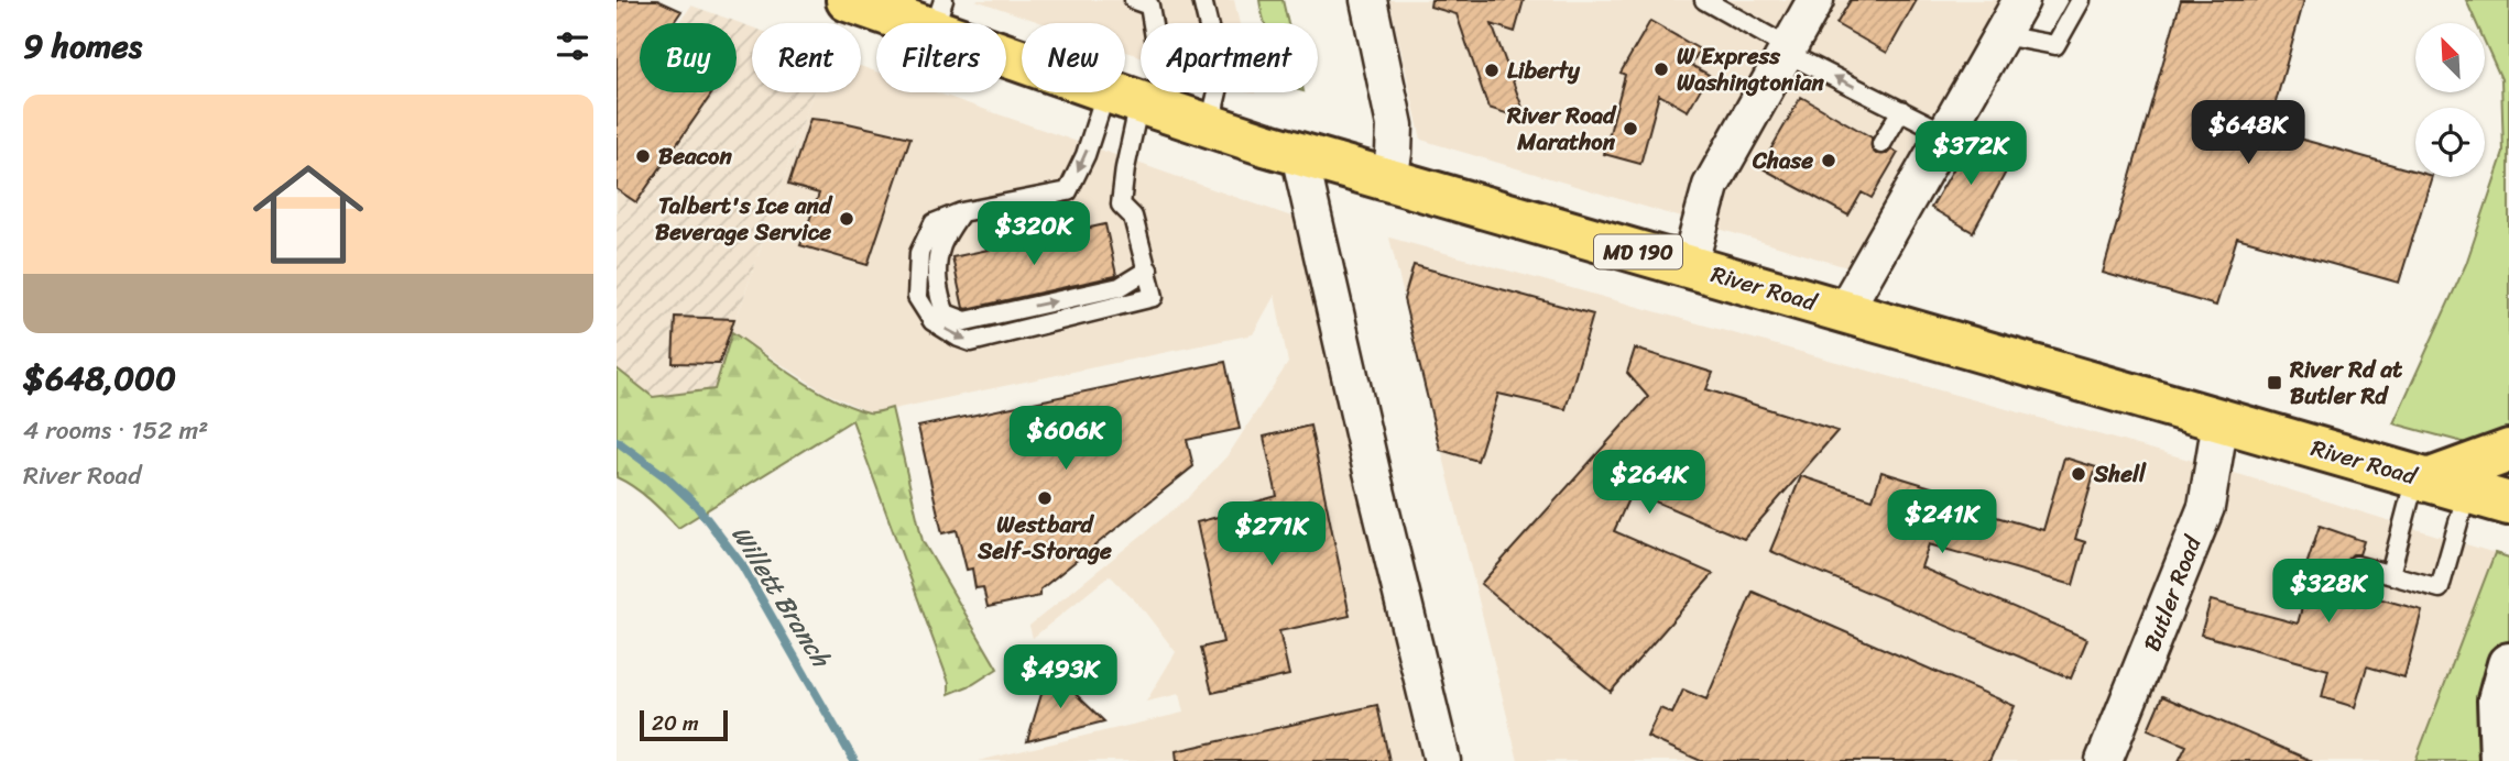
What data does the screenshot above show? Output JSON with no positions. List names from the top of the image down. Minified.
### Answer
{"streets":{"main road":["MD 190","River Road"],"street":["Butler Road"]},"crossings":[["River Road","Butler Road"]],"water":["Willett Branch"],"places":{"other":["W Express Washingtonian","Liberty","River Road Marathon","Beacon","Chase","Talbert's Ice and Beverage Service","Shell","Westbard Self-Storage"],"transit":["River Rd at Butler Rd"]},"scale_bar":"20 m","north":"top left","page":{"heading":"9 homes","chip":["Buy","Rent","Filters","New","Apartment"],"list":[{"name":"$648,000","note":"4 rooms · 152 m² · River Road"}],"price":["$648K","$372K","$320K","$606K","$264K","$241K","$271K","$328K","$493K"],"scale":"20 m"}}
